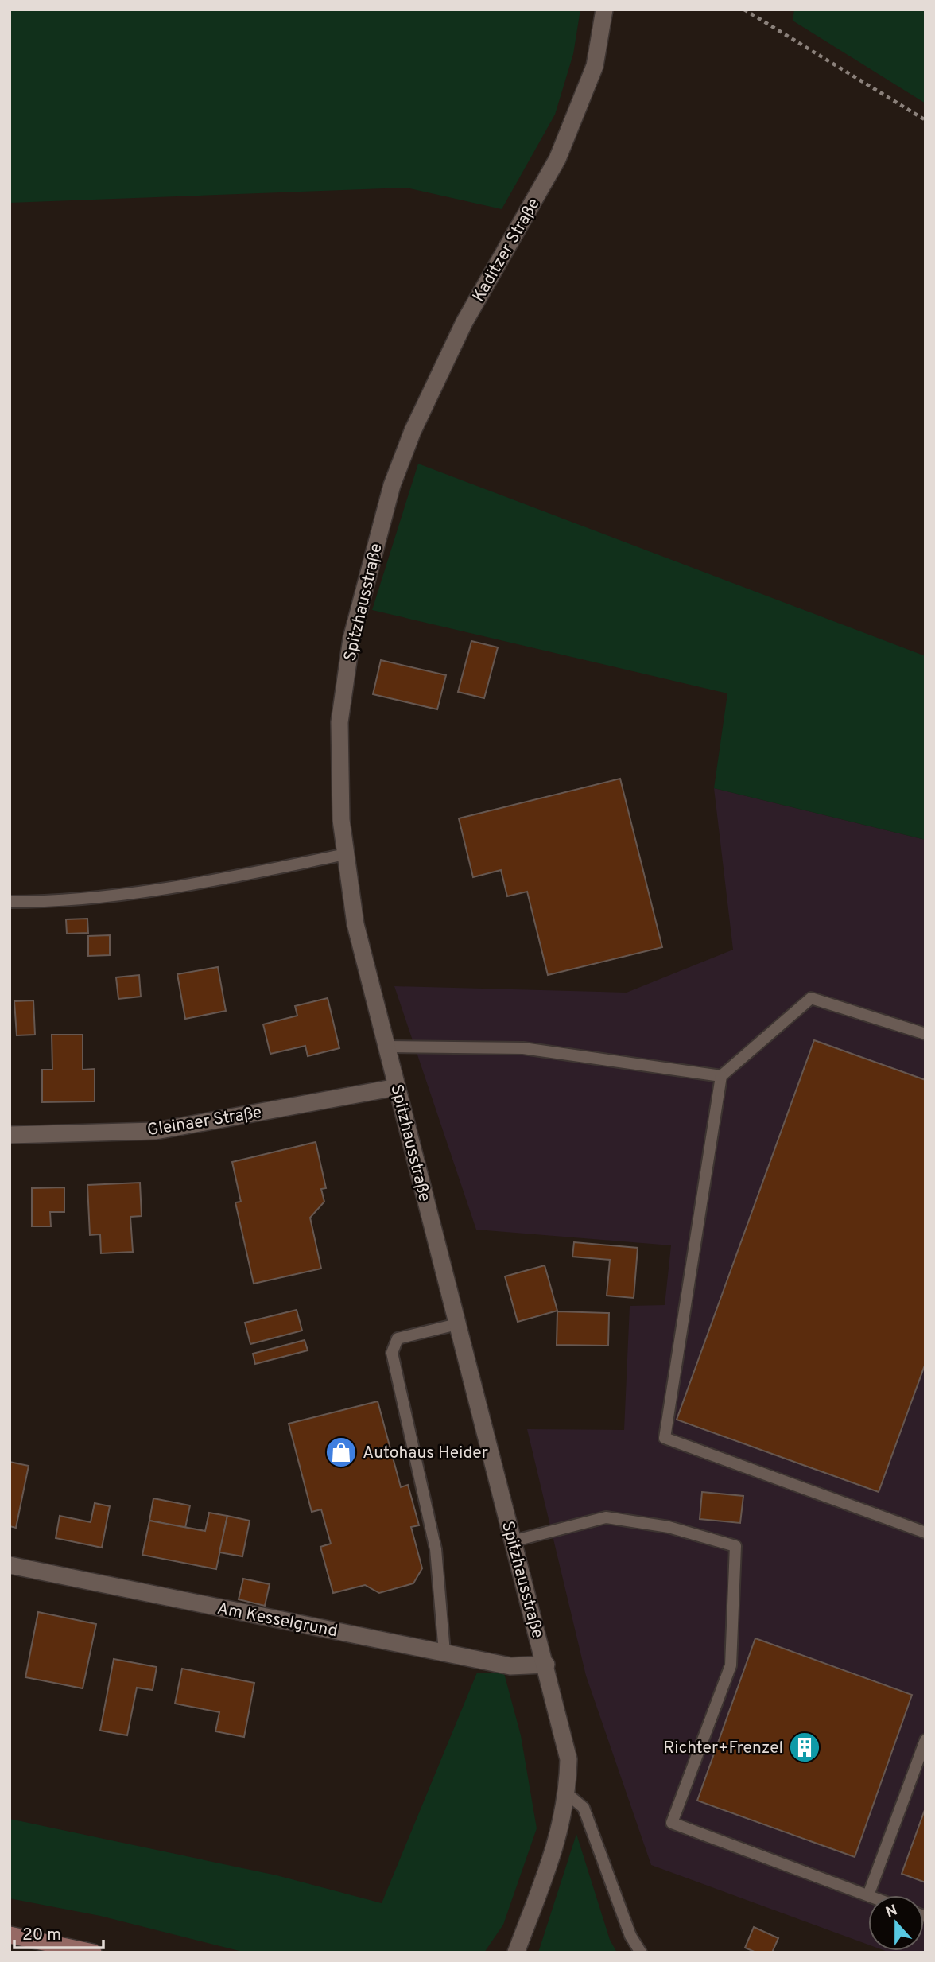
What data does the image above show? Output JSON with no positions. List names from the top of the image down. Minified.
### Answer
{"streets":{"street":["Kaditzer Straße","Spitzhausstraße","Gleinaer Straße","Am Kesselgrund"]},"crossings":[["Kaditzer Straße","Spitzhausstraße"],["Spitzhausstraße","Gleinaer Straße"],["Spitzhausstraße","Am Kesselgrund"]],"places":{"shop":["Autohaus Heider"],"building":["Richter+Frenzel"]},"scale_bar":"20 m","north":"top"}
